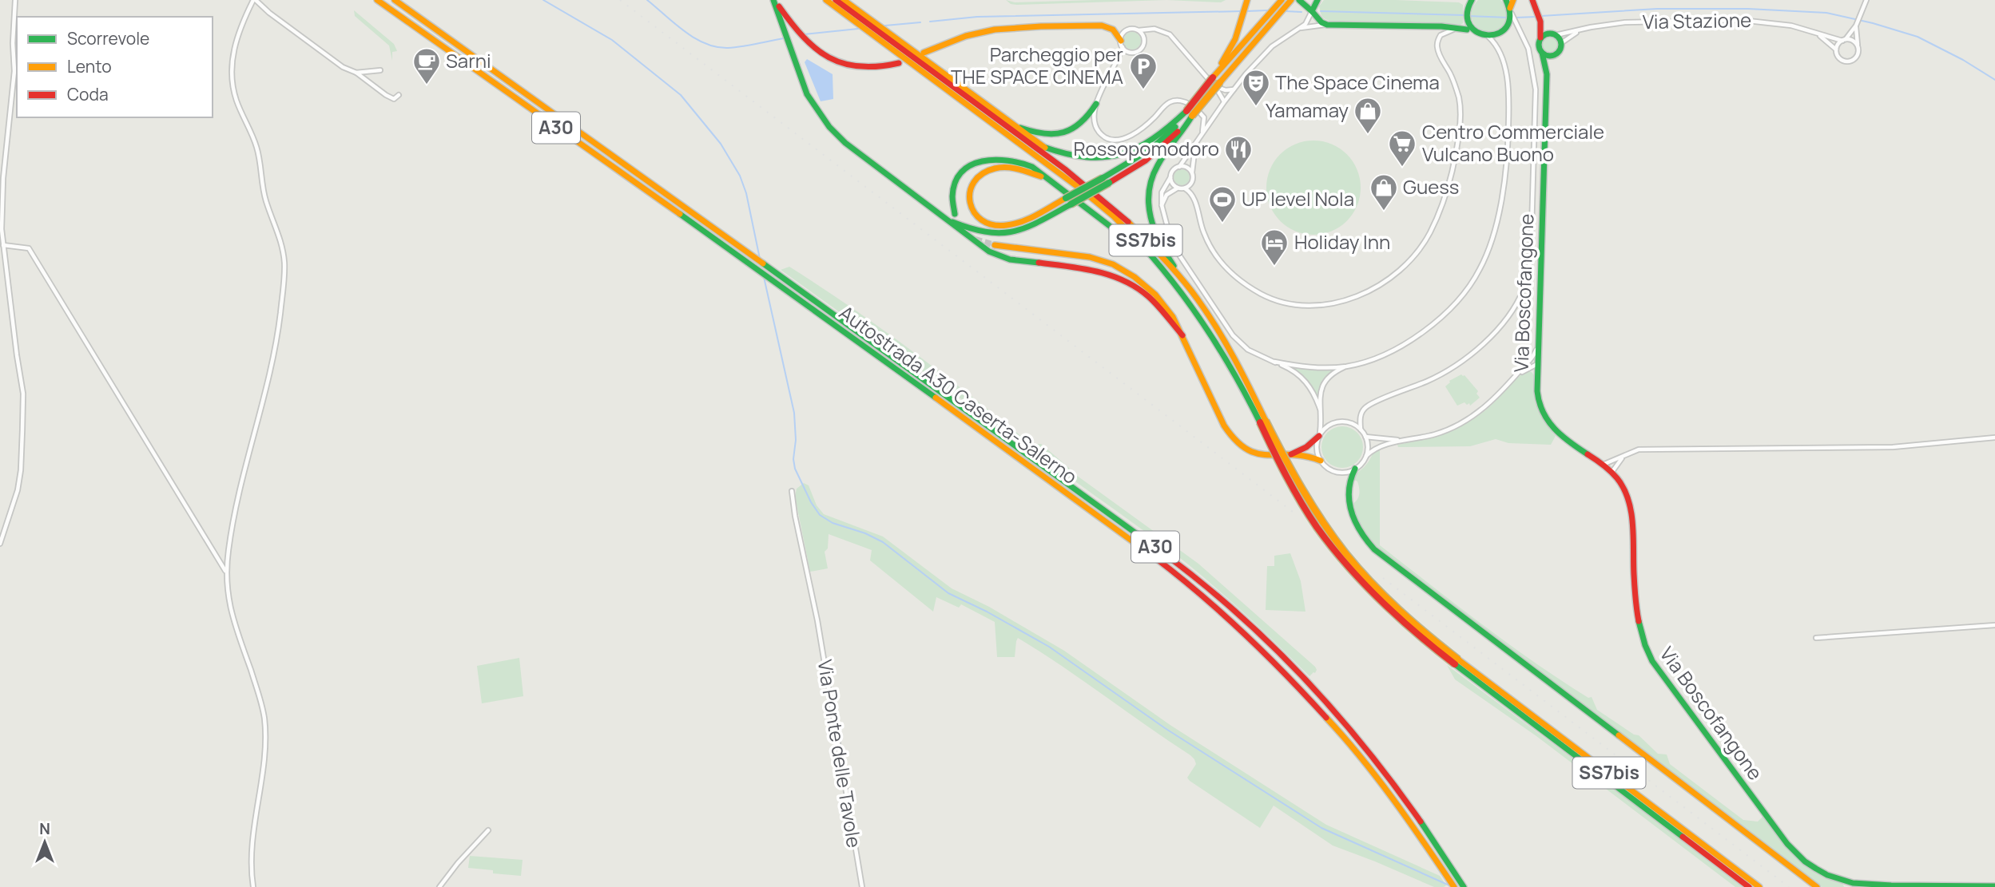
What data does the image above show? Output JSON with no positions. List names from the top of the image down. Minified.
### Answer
{"streets":{"main road":["A30","SS7bis","Via Boscofangone","Autostrada A30 Caserta-Salerno"],"street":["Via Stazione","Via Ponte delle Tavole"]},"crossings":[["Via Stazione","Via Boscofangone"]],"places":{"cafe":["Sarni"],"parking":["Parcheggio per THE SPACE CINEMA"],"theatre":["The Space Cinema"],"shop":["Yamamay","Guess"],"supermarket":["Centro Commerciale Vulcano Buono"],"restaurant":["Rossopomodoro"],"sports":["UP level Nola"],"hotel":["Holiday Inn"]},"legend":["Scorrevole","Lento","Coda"],"north":"top"}
